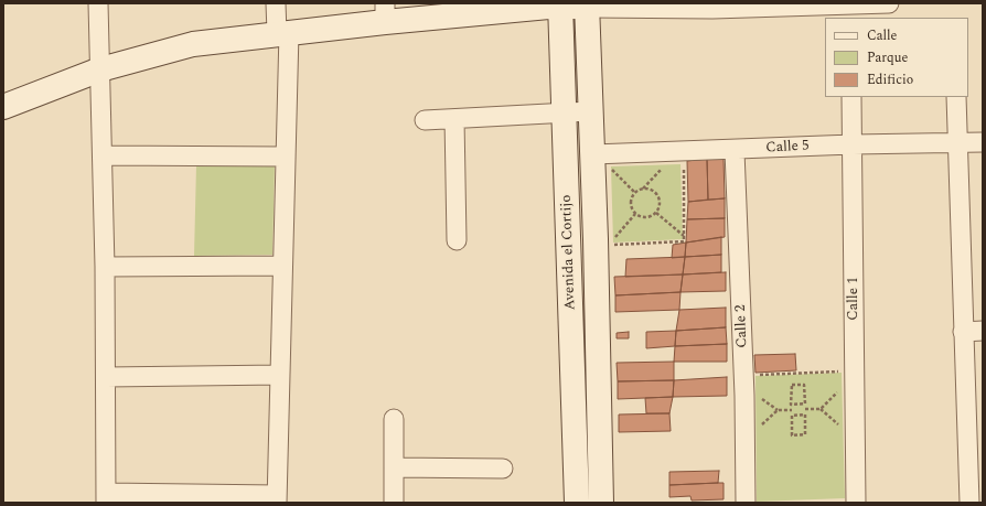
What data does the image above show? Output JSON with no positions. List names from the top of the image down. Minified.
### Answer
{"streets":{"street":["Calle 5","Avenida el Cortijo","Calle 1","Calle 2"]},"crossings":[["Calle 5","Avenida el Cortijo"],["Calle 5","Calle 1"],["Calle 5","Calle 2"]],"legend":["Calle","Parque","Edificio"]}
